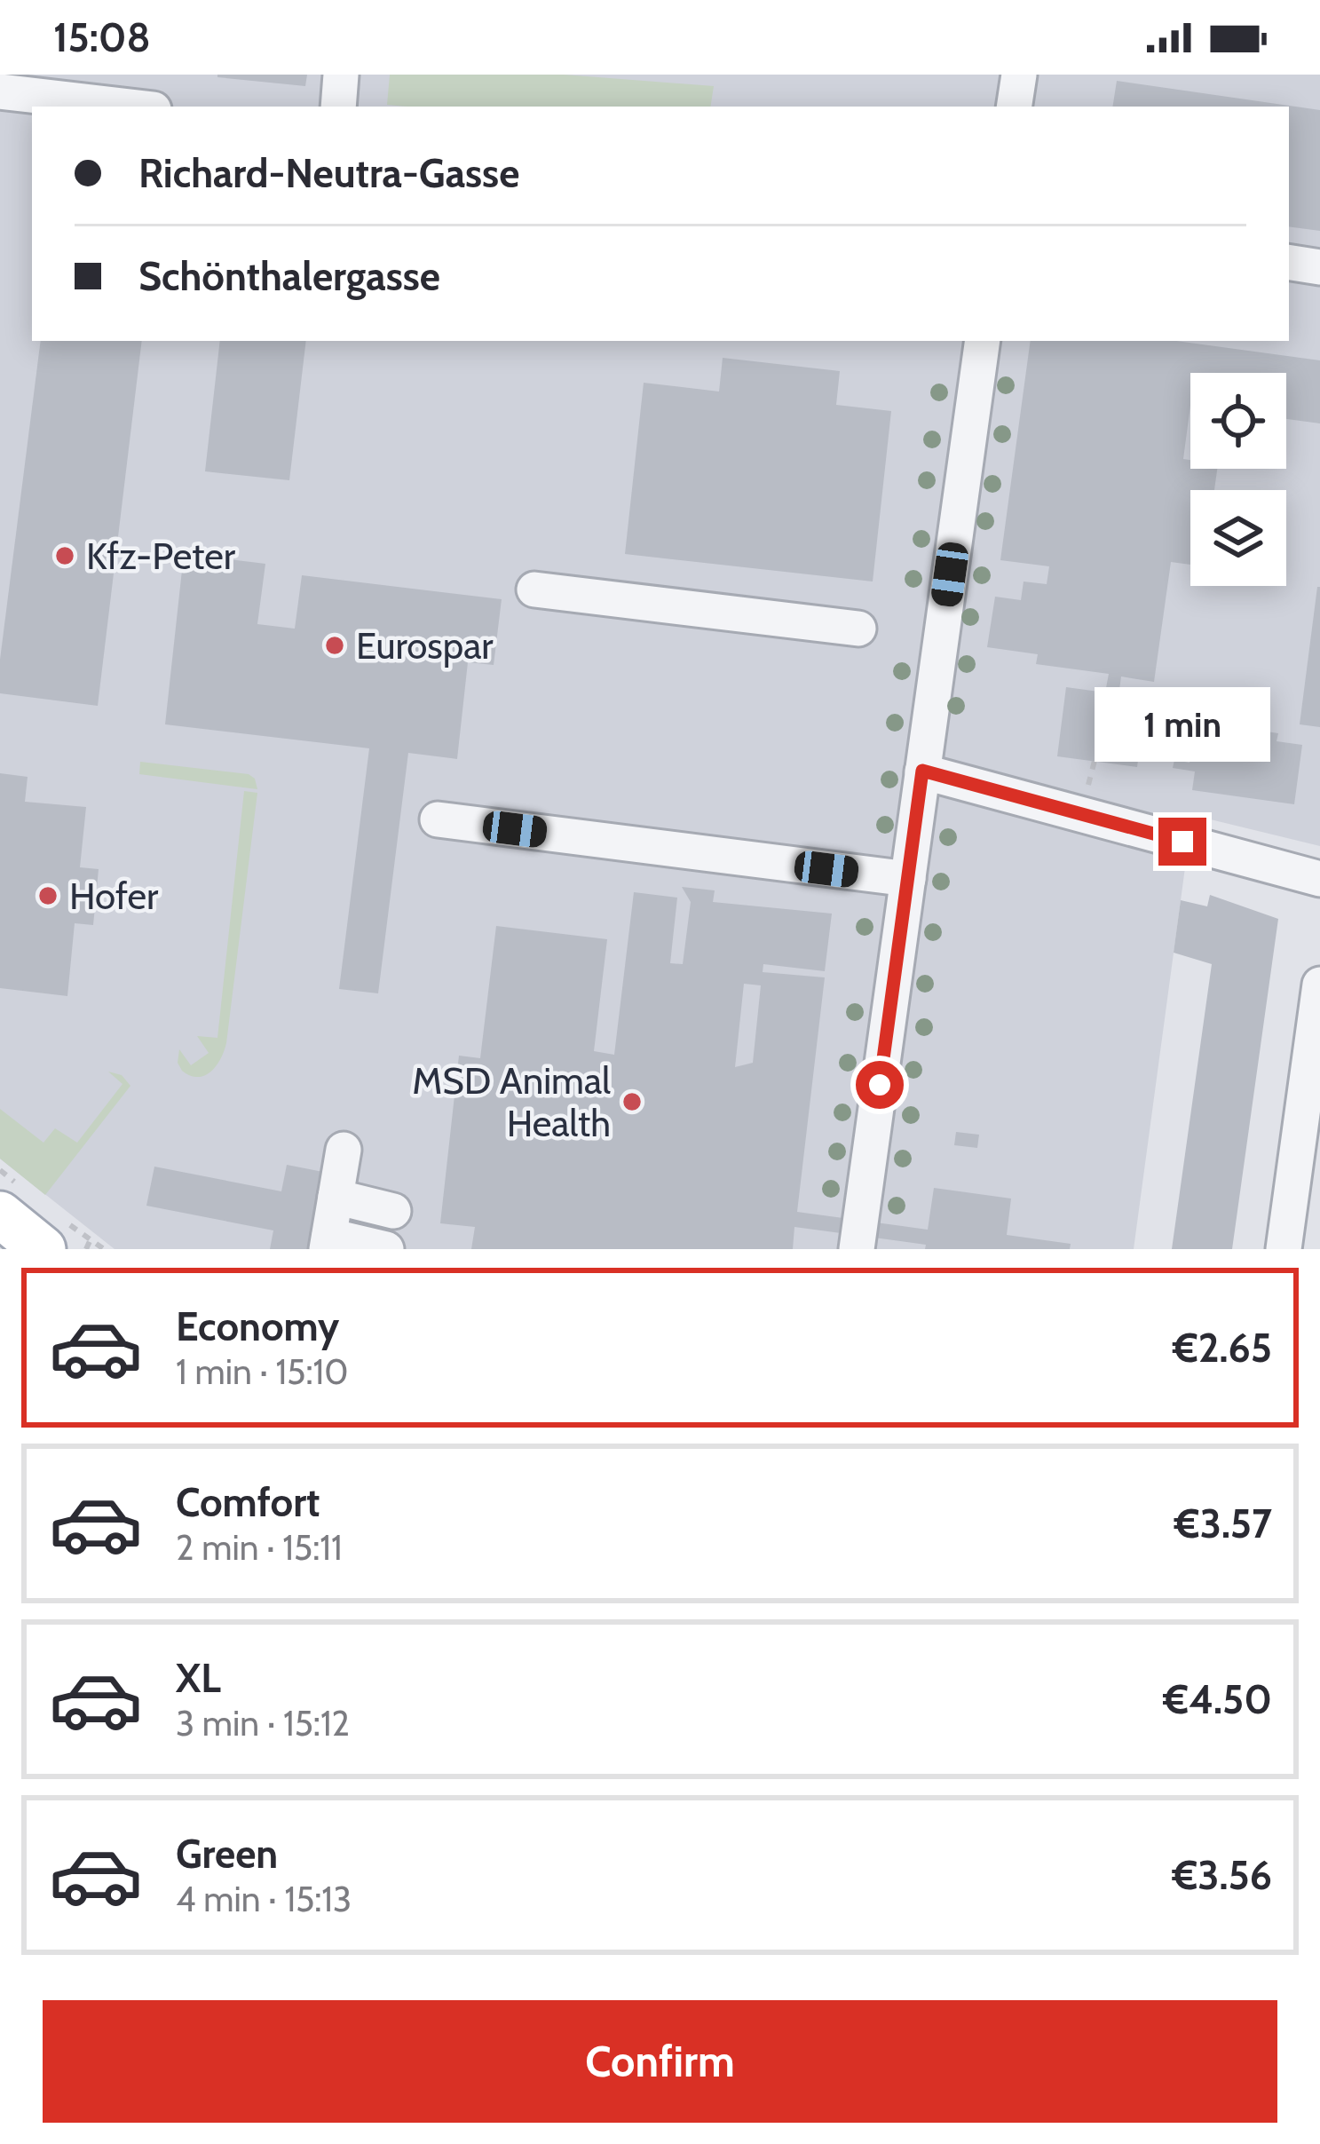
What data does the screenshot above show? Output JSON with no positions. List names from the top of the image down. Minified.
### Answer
{"places":["Kfz-Peter","Eurospar","Hofer","MSD Animal Health"],"page":{"status":"15:08","banner":["Richard-Neutra-Gasse","Schönthalergasse"],"bubble":"1 min","list":[{"name":"Economy","note":"1 min · 15:10","value":"€2.65"},{"name":"Comfort","note":"2 min · 15:11","value":"€3.57"},{"name":"XL","note":"3 min · 15:12","value":"€4.50"},{"name":"Green","note":"4 min · 15:13","value":"€3.56"}],"buttons":"Confirm"}}
